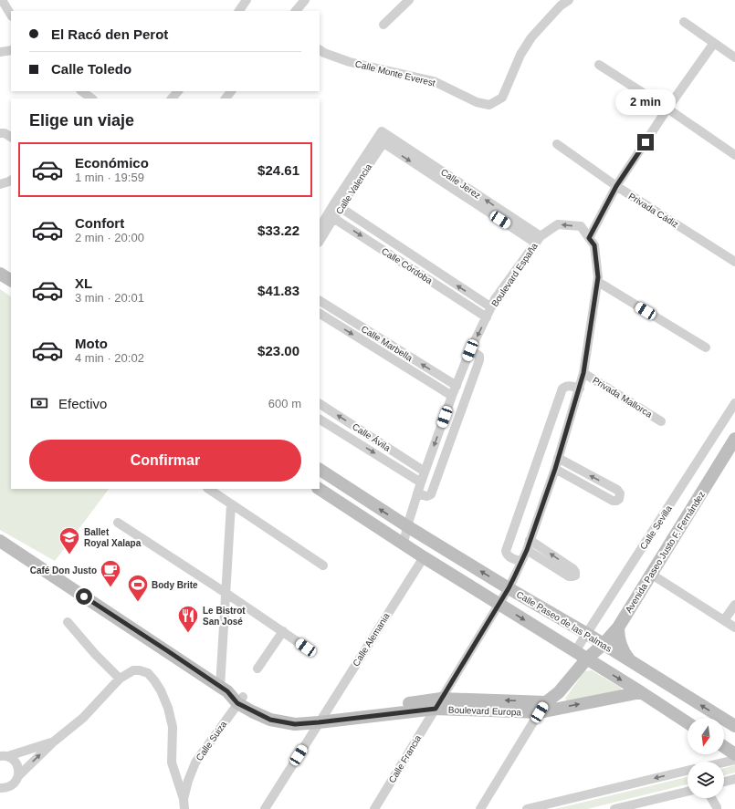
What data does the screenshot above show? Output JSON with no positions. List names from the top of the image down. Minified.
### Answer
{"streets":{"main road":["Avenida Paseo Justo F. Fernández","Calle Paseo de las Palmas","Boulevard Europa"],"street":["Calle Monte Everest","Calle Jerez","Calle Valencia","Privada Cádiz","Calle Córdoba","Boulevard España","Calle Marbella","Privada Mallorca","Calle Ávila","Calle Sevilla","Calle Alemania","Calle Suiza","Calle Francia"]},"crossings":[["Calle Jerez","Calle Valencia"],["Calle Jerez","Boulevard España"],["Calle Valencia","Calle Córdoba"],["Calle Córdoba","Boulevard España"],["Boulevard España","Calle Marbella"],["Boulevard España","Privada Mallorca"],["Boulevard España","Calle Ávila"],["Boulevard España","Calle Paseo de las Palmas"],["Boulevard España","Calle Francia"],["Calle Sevilla","Calle Paseo de las Palmas"],["Avenida Paseo Justo F. Fernández","Calle Paseo de las Palmas"],["Calle Alemania","Boulevard Europa"],["Boulevard Europa","Calle Suiza"],["Boulevard Europa","Calle Francia"]],"places":{"school or university":["Ballet Royal Xalapa"],"cafe":["Café Don Justo"],"sports":["Body Brite"],"restaurant":["Le Bistrot San José"]},"north":"bottom","page":{"banner":["El Racó den Perot","Calle Toledo"],"bubble":"2 min","heading":"Elige un viaje","list":[{"name":"Económico","note":"1 min · 19:59","value":"$24.61"},{"name":"Confort","note":"2 min · 20:00","value":"$33.22"},{"name":"XL","note":"3 min · 20:01","value":"$41.83"},{"name":"Moto","note":"4 min · 20:02","value":"$23.00"}],"pay":["Efectivo","600 m"],"buttons":"Confirmar"}}
